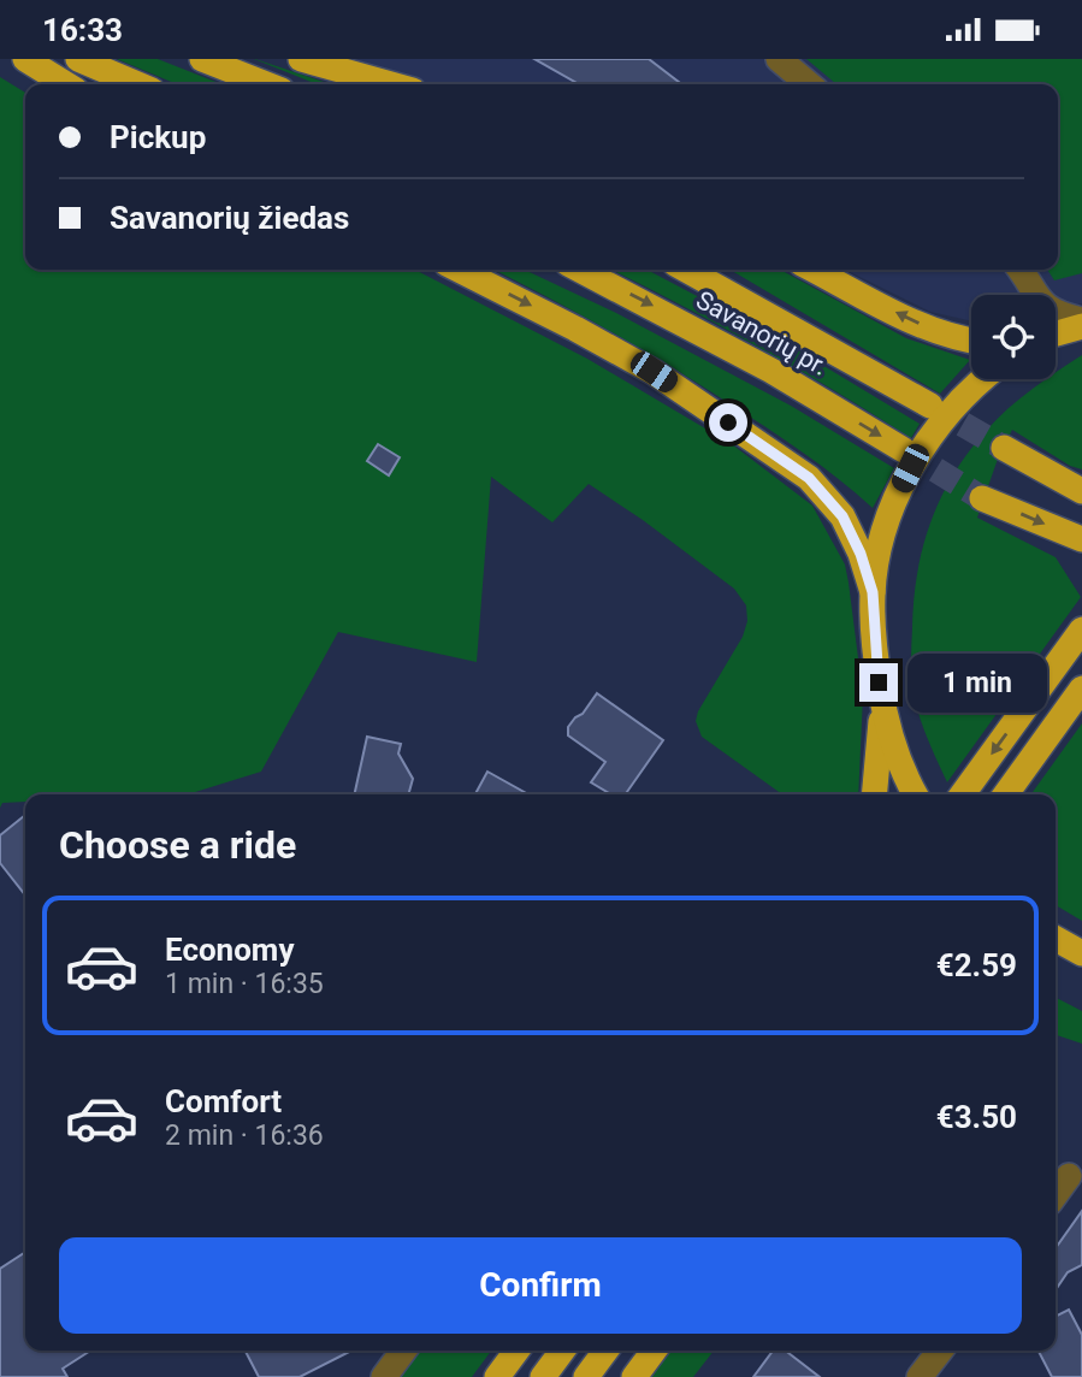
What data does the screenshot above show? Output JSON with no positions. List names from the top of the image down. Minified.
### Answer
{"streets":{"highway":["Savanorių pr."]},"page":{"status":"16:33","banner":["Pickup","Savanorių žiedas"],"bubble":"1 min","heading":"Choose a ride","list":[{"name":"Economy","note":"1 min · 16:35","value":"€2.59"},{"name":"Comfort","note":"2 min · 16:36","value":"€3.50"}],"buttons":"Confirm"}}
